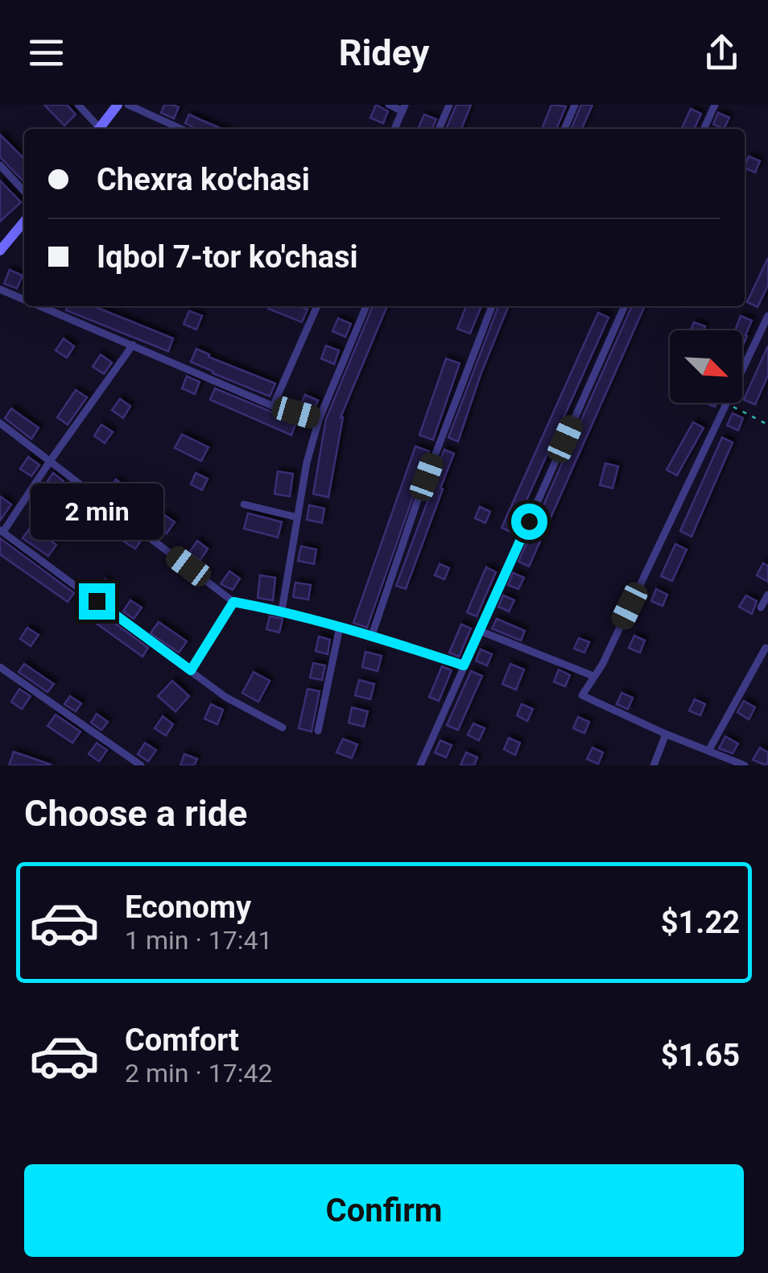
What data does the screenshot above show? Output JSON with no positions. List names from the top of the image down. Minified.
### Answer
{"north":"bottom right","page":{"header":"Ridey","banner":["Chexra ko'chasi","Iqbol 7-tor ko'chasi"],"bubble":"2 min","heading":"Choose a ride","list":[{"name":"Economy","note":"1 min · 17:41","value":"$1.22"},{"name":"Comfort","note":"2 min · 17:42","value":"$1.65"}],"buttons":"Confirm"}}
